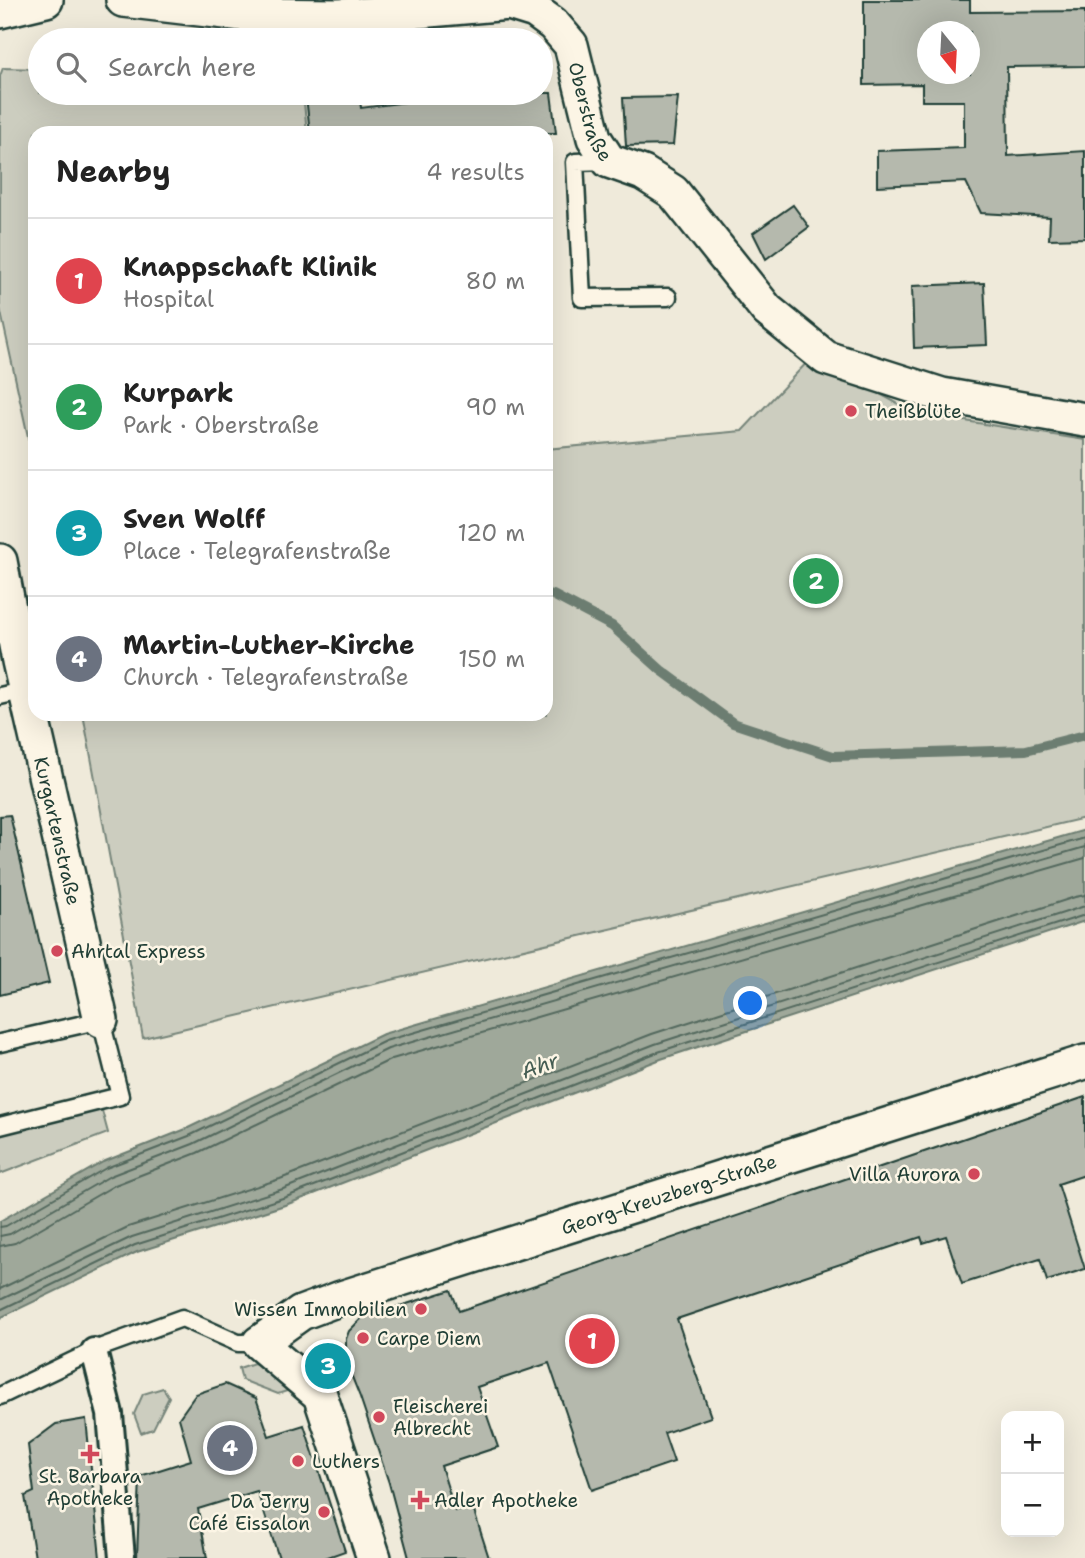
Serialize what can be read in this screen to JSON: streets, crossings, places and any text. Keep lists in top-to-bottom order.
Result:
{
  "streets": {
    "street": ["Oberstraße", "Kurgartenstraße", "Georg-Kreuzberg-Straße"]
  },
  "water": ["Ahr"],
  "places": {
    "other": [
      "Theißblüte",
      "Ahrtal Express",
      "Villa Aurora",
      "Wissen Immobilien",
      "Carpe Diem",
      "Fleischerei Albrecht",
      "Luthers",
      "Da Jerry Café Eissalon"
    ],
    "health": ["St. Barbara Apotheke", "Adler Apotheke"]
  },
  "north": "bottom",
  "page": {
    "search": "Search here",
    "heading": ["Nearby", "4 results"],
    "list": [
      {
        "mark": "1",
        "name": "Knappschaft Klinik",
        "note": "Hospital",
        "value": "80 m"
      },
      {
        "mark": "2",
        "name": "Kurpark",
        "note": "Park · Oberstraße",
        "value": "90 m"
      },
      {
        "mark": "3",
        "name": "Sven Wolff",
        "note": "Place · Telegrafenstraße",
        "value": "120 m"
      },
      {
        "mark": "4",
        "name": "Martin-Luther-Kirche",
        "note": "Church · Telegrafenstraße",
        "value": "150 m"
      }
    ],
    "pins": [
      "2",
      "1",
      "3",
      "4"
    ],
    "map_buttons": ["+", "−"]
  }
}
